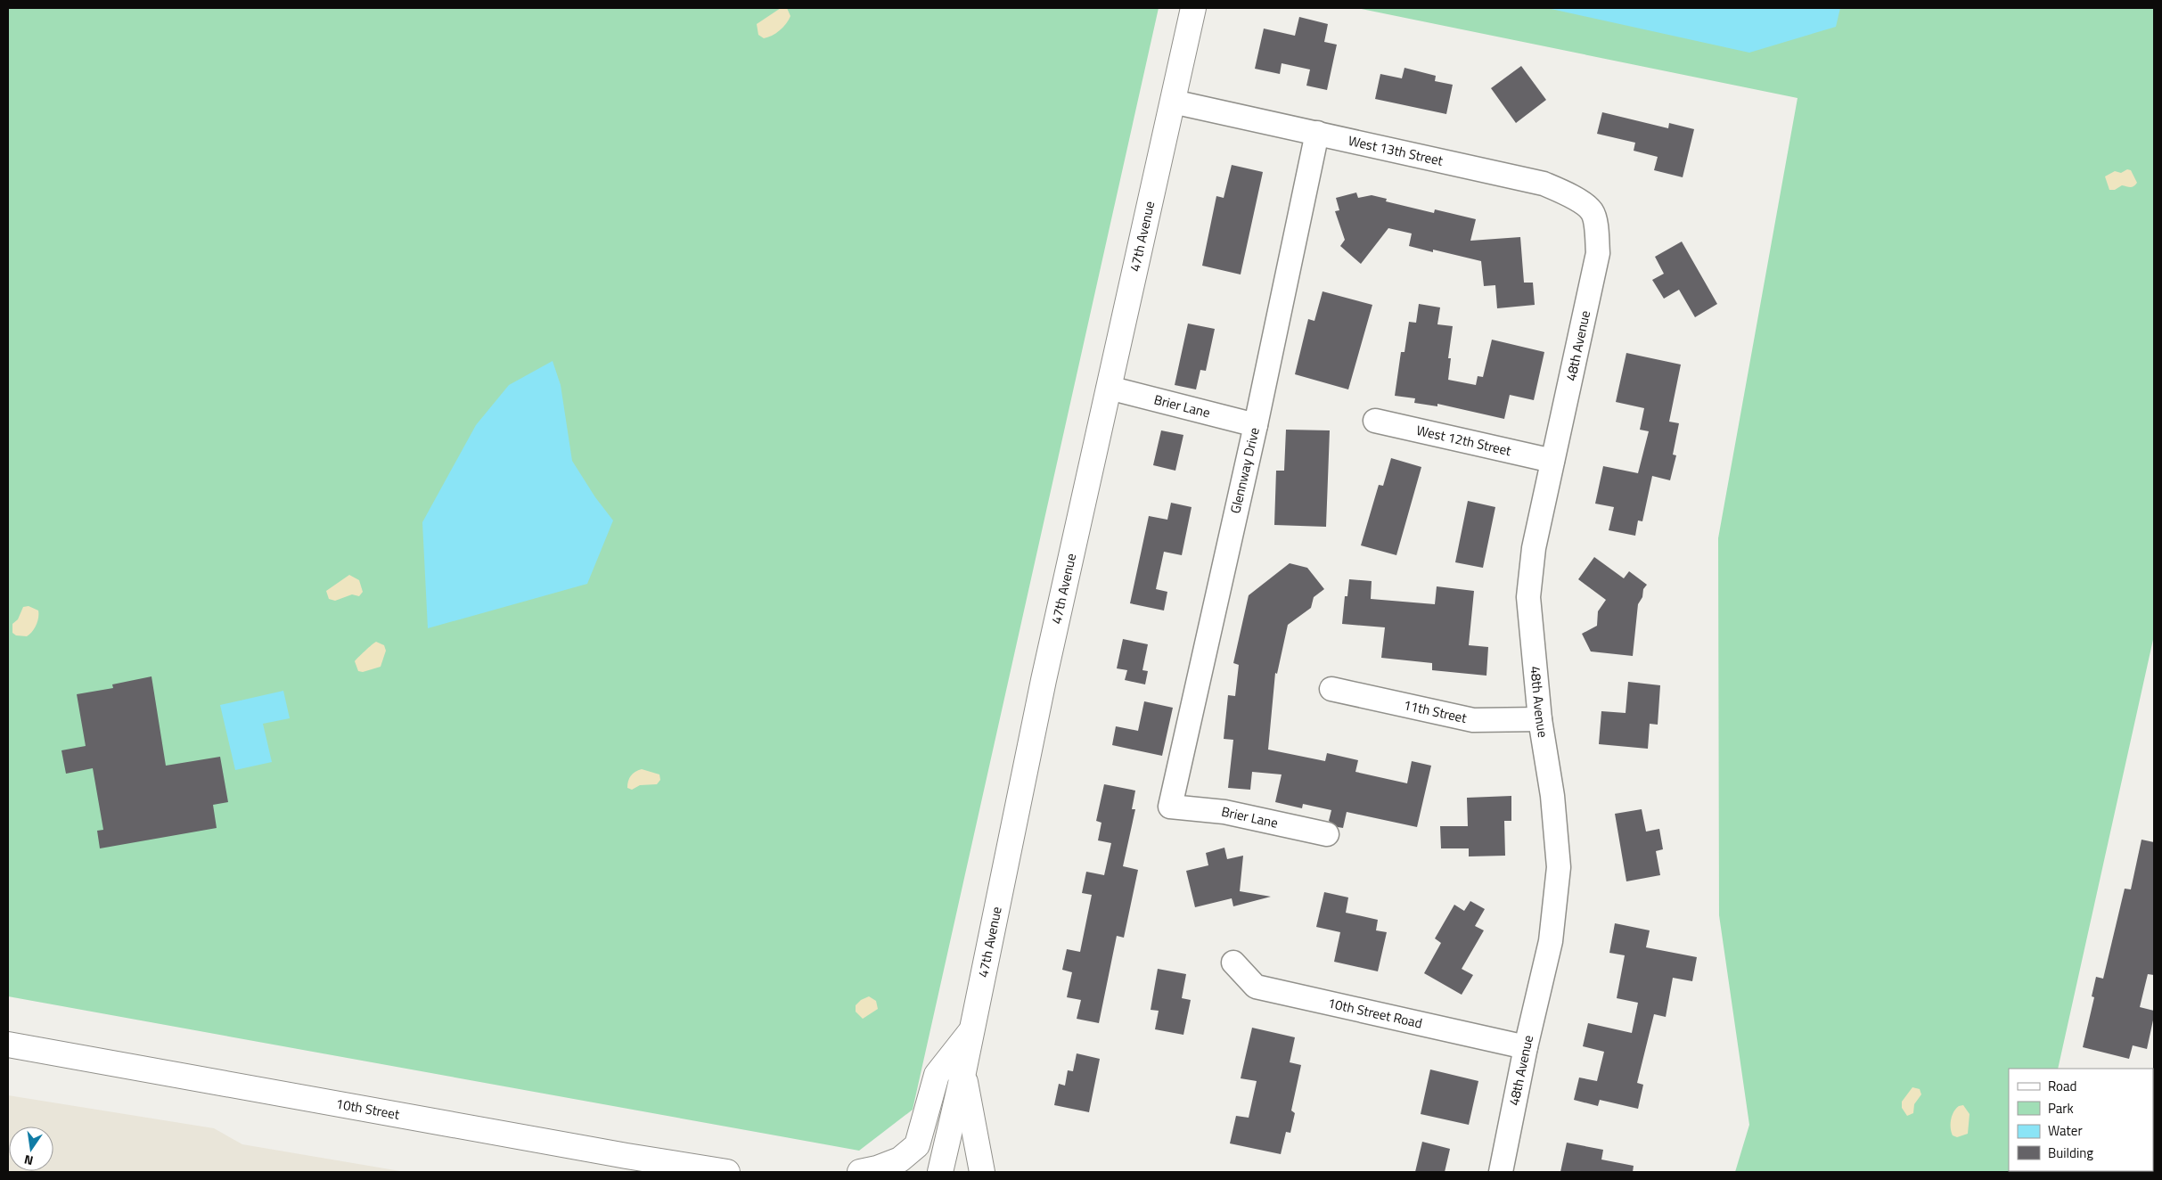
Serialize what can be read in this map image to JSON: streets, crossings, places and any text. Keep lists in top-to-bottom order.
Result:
{
  "streets": {
    "main road": ["47th Avenue", "10th Street"],
    "street": [
      "West 13th Street",
      "48th Avenue",
      "Brier Lane",
      "West 12th Street",
      "Glennway Drive",
      "11th Street",
      "10th Street Road"
    ]
  },
  "crossings": [
    ["West 13th Street", "47th Avenue"],
    ["West 13th Street", "48th Avenue"],
    ["West 13th Street", "Glennway Drive"],
    ["47th Avenue", "Brier Lane"],
    ["48th Avenue", "West 12th Street"],
    ["48th Avenue", "11th Street"],
    ["48th Avenue", "10th Street Road"],
    ["Brier Lane", "Glennway Drive"]
  ],
  "legend": [
    "Road",
    "Park",
    "Water",
    "Building"
  ],
  "north": "bottom"
}
